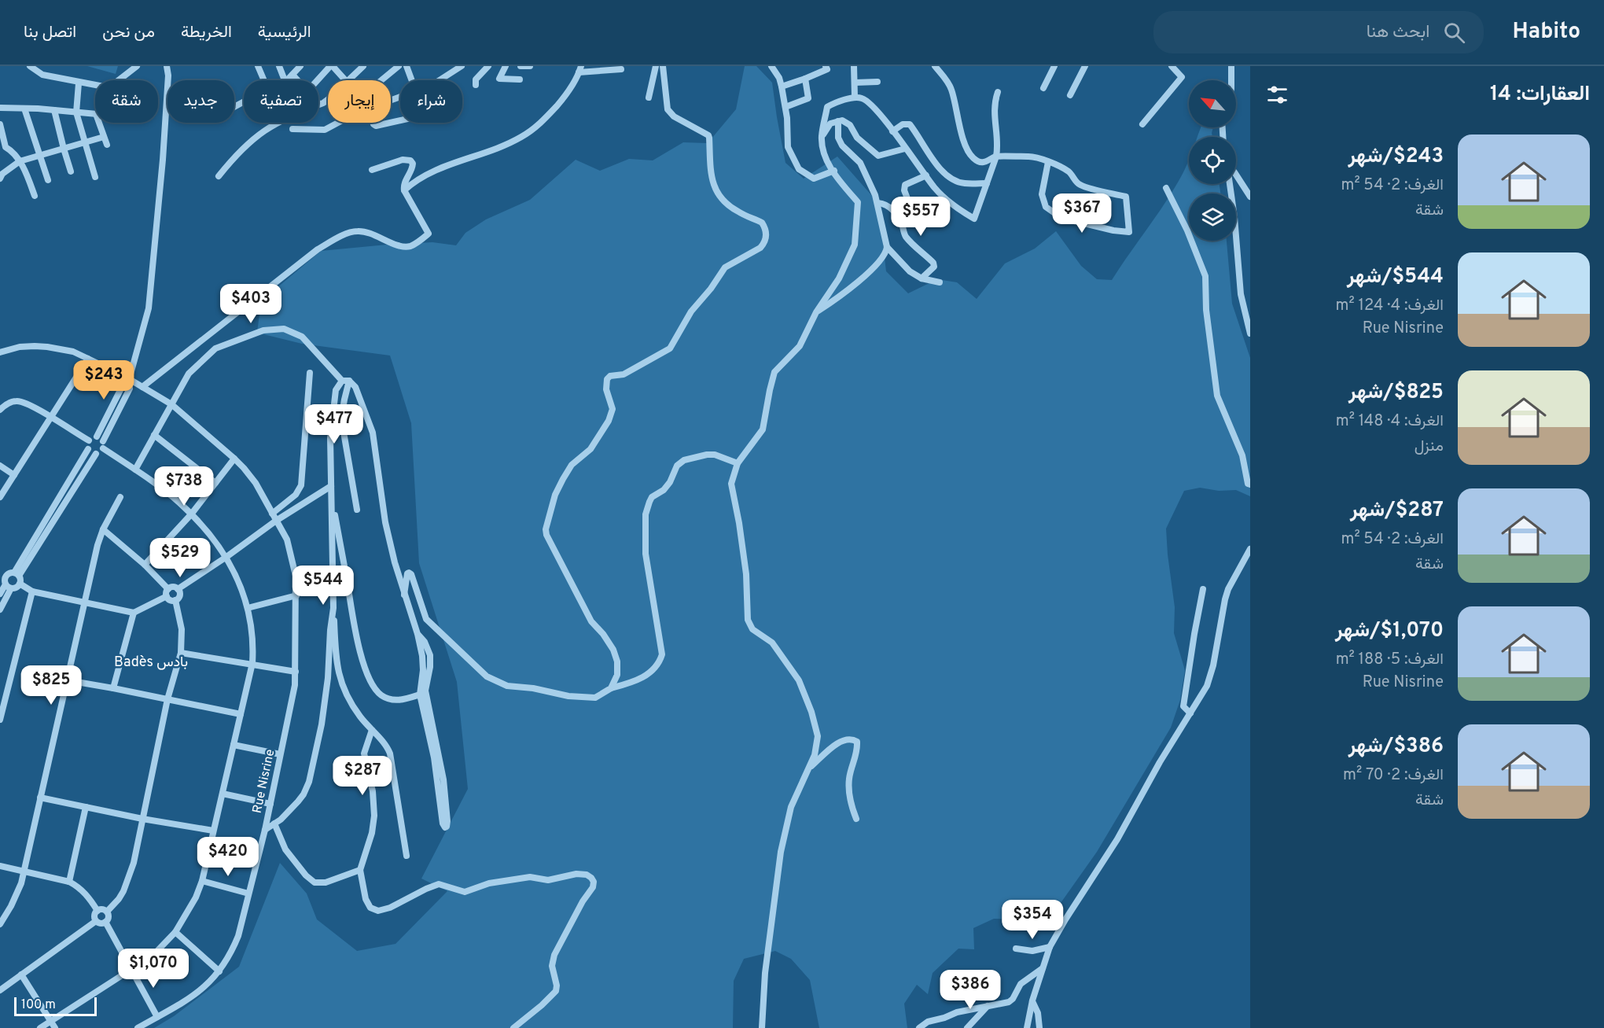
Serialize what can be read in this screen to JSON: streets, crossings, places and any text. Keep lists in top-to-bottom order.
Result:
{
  "streets": {
    "street": ["Rue Nisrine"]
  },
  "districts": ["Badès بادس"],
  "scale_bar": "100 m",
  "north": "top left",
  "page": {
    "header": "Habito",
    "search": "ابحث هنا",
    "nav": [
      "الرئيسية",
      "الخريطة",
      "من نحن",
      "اتصل بنا"
    ],
    "heading": "العقارات: 14",
    "chip": [
      "شراء",
      "إيجار",
      "تصفية",
      "جديد",
      "شقة"
    ],
    "list": [
      {
        "name": "$243/شهر",
        "note": "الغرف: 2 · 54 m² · شقة"
      },
      {
        "name": "$544/شهر",
        "note": "الغرف: 4 · 124 m² · Rue Nisrine"
      },
      {
        "name": "$825/شهر",
        "note": "الغرف: 4 · 148 m² · منزل"
      },
      {
        "name": "$287/شهر",
        "note": "الغرف: 2 · 54 m² · شقة"
      },
      {
        "name": "$1,070/شهر",
        "note": "الغرف: 5 · 188 m² · Rue Nisrine"
      },
      {
        "name": "$386/شهر",
        "note": "الغرف: 2 · 70 m² · شقة"
      }
    ],
    "price": [
      "$367",
      "$557",
      "$403",
      "$243",
      "$477",
      "$738",
      "$529",
      "$544",
      "$825",
      "$287",
      "$420",
      "$354",
      "$1,070",
      "$386"
    ],
    "scale": "100 m"
  }
}
